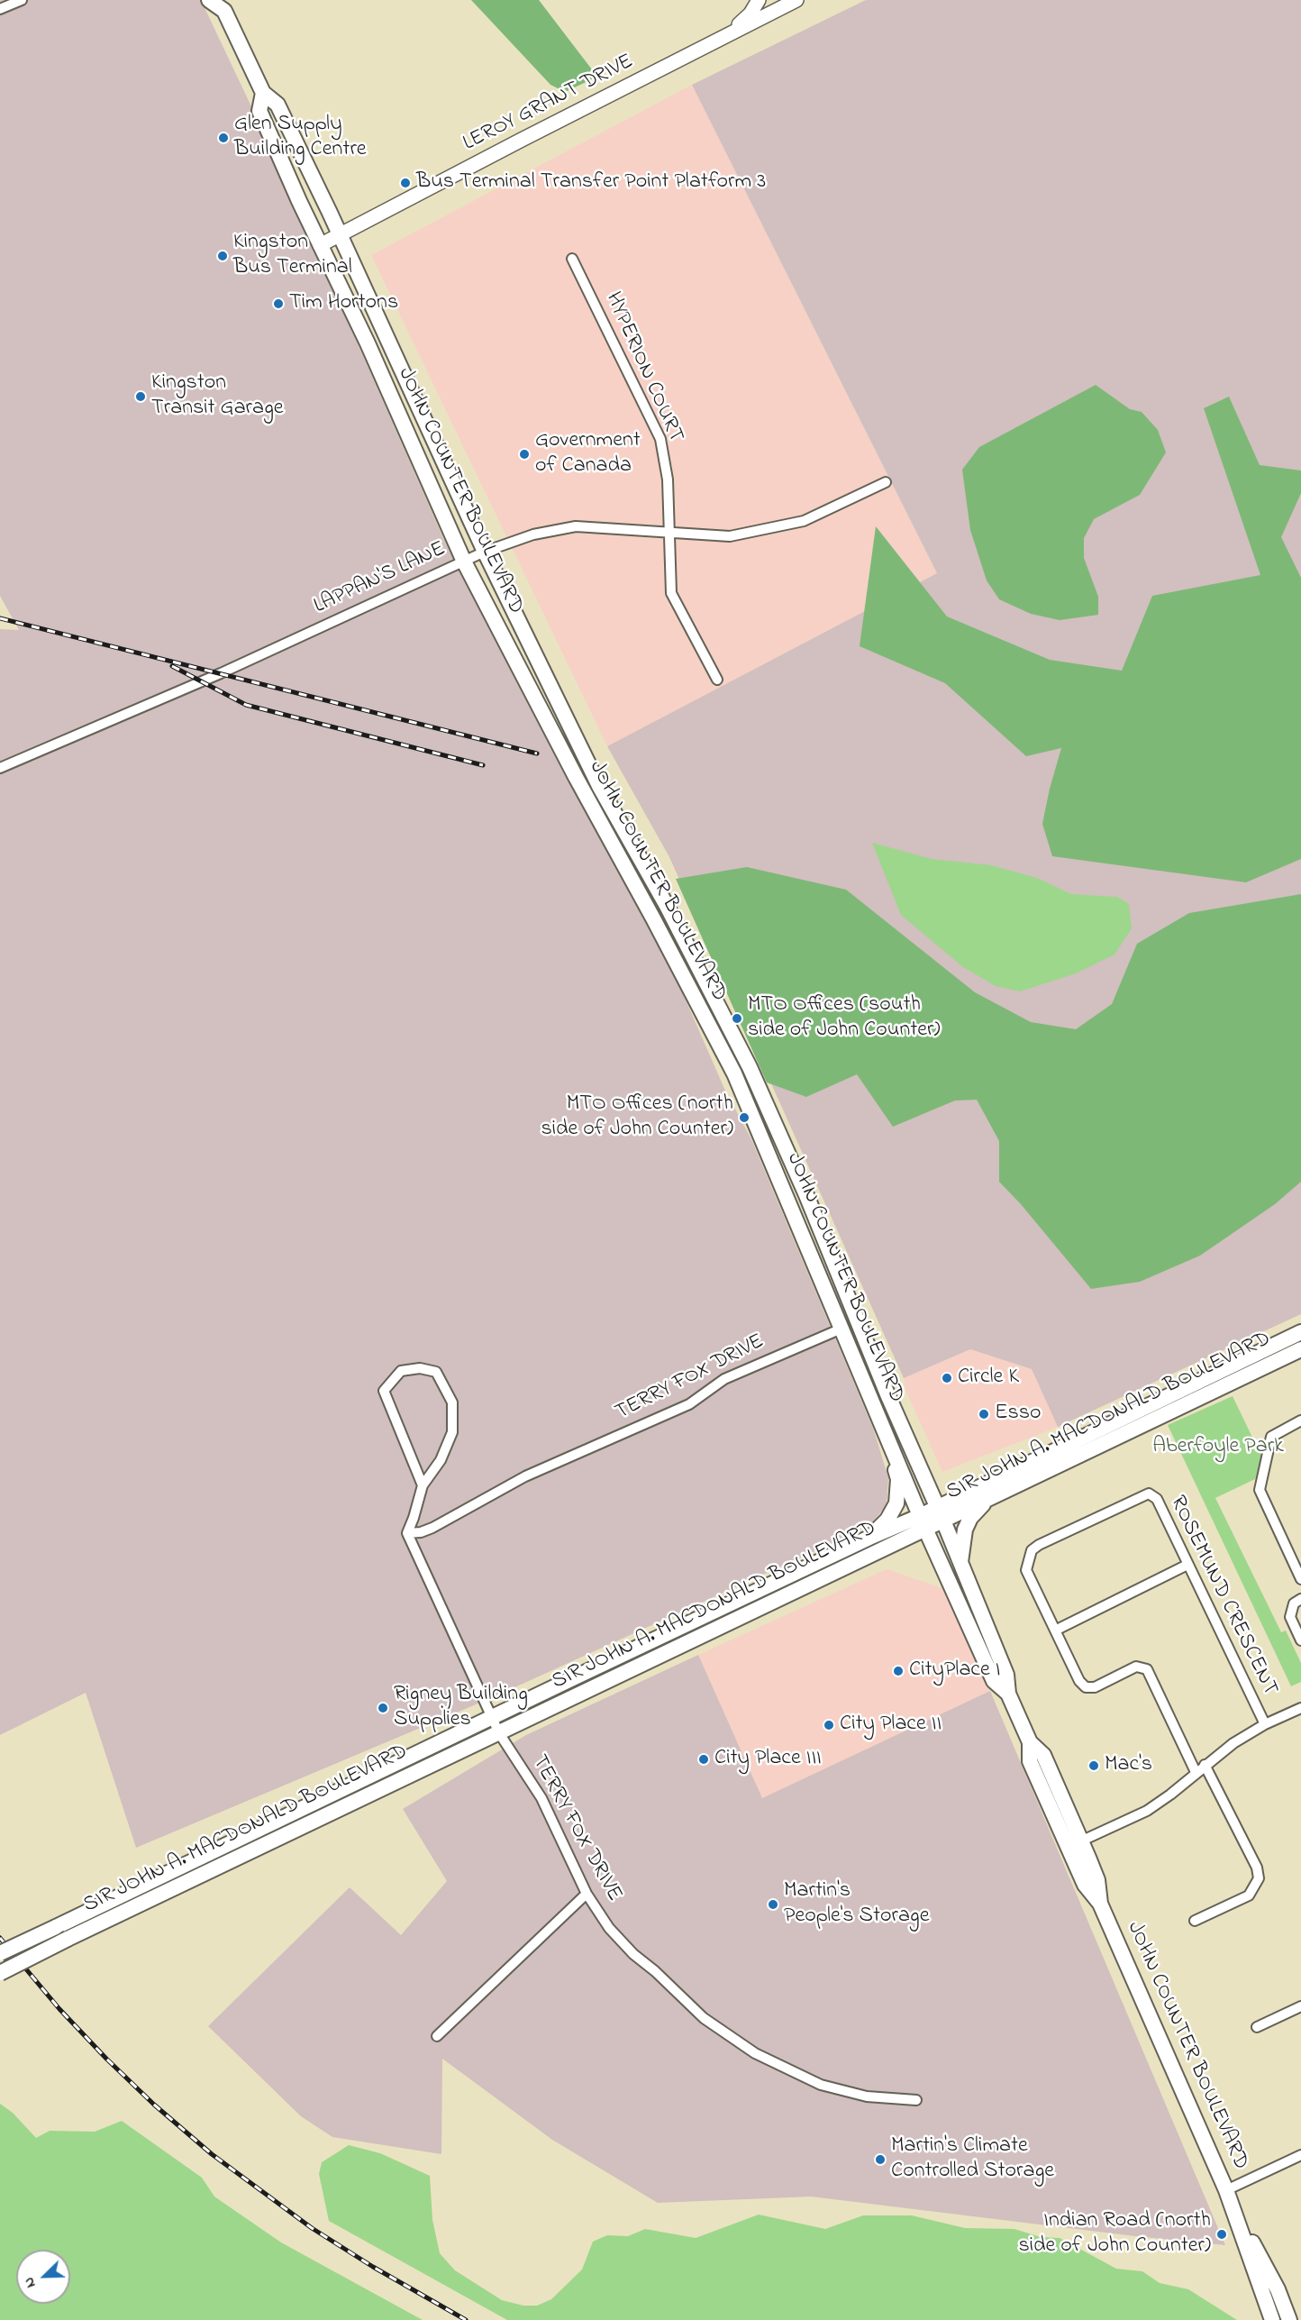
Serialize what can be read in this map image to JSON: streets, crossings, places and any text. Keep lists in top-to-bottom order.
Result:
{
  "streets": {
    "main road": ["JOHN COUNTER BOULEVARD", "SIR JOHN A. MACDONALD BOULEVARD"],
    "street": [
      "LEROY GRANT DRIVE",
      "HYPERION COURT",
      "LAPPAN'S LANE",
      "TERRY FOX DRIVE",
      "ROSEMUND CRESCENT"
    ]
  },
  "crossings": [
    ["LEROY GRANT DRIVE", "JOHN COUNTER BOULEVARD"],
    ["HYPERION COURT", "LAPPAN'S LANE"],
    ["JOHN COUNTER BOULEVARD", "LAPPAN'S LANE"],
    ["JOHN COUNTER BOULEVARD", "TERRY FOX DRIVE"],
    ["JOHN COUNTER BOULEVARD", "SIR JOHN A. MACDONALD BOULEVARD"],
    ["TERRY FOX DRIVE", "SIR JOHN A. MACDONALD BOULEVARD"]
  ],
  "parks": ["Aberfoyle Park"],
  "places": [
    "Glen Supply Building Centre",
    "Bus Terminal Transfer Point Platform 3",
    "Kingston Bus Terminal",
    "Tim Hortons",
    "Kingston Transit Garage",
    "Government of Canada",
    "MTO Offices (south side of John Counter)",
    "MTO Offices (north side of John Counter)",
    "Circle K",
    "Esso",
    "CityPlace I",
    "Rigney Building Supplies",
    "City Place II",
    "City Place III",
    "Mac's",
    "Martin's People's Storage",
    "Martin's Climate Controlled Storage",
    "Indian Road (north side of John Counter)"
  ],
  "north": "bottom left"
}
